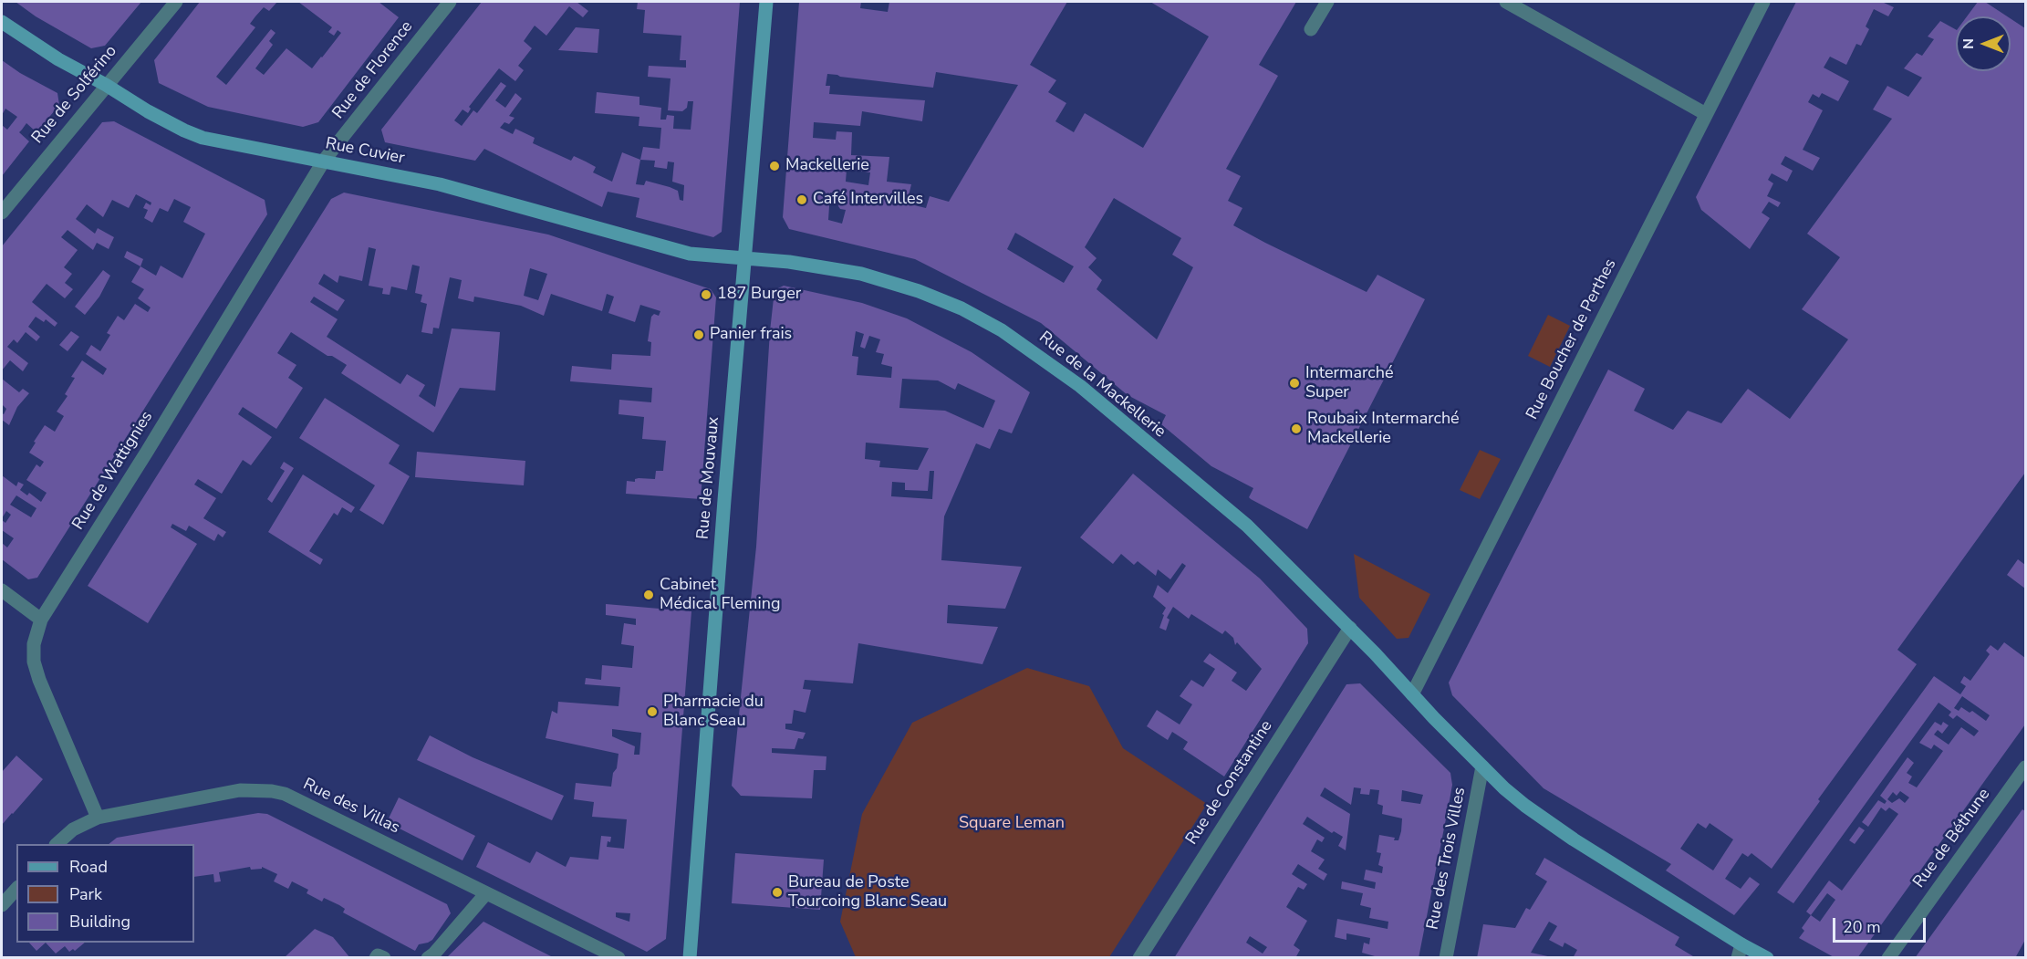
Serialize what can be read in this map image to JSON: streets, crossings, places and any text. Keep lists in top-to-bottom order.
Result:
{
  "streets": {
    "street": [
      "Rue de Florence",
      "Rue de Solférino",
      "Rue Cuvier",
      "Rue Boucher de Perthes",
      "Rue de la Mackellerie",
      "Rue de Wattignies",
      "Rue de Mouvaux",
      "Rue de Constantine",
      "Rue des Villas",
      "Rue de Béthune",
      "Rue des Trois Villes"
    ]
  },
  "crossings": [
    ["Rue de Florence", "Rue Cuvier"],
    ["Rue de Florence", "Rue de Wattignies"],
    ["Rue de Solférino", "Rue Cuvier"],
    ["Rue Cuvier", "Rue de la Mackellerie"],
    ["Rue Cuvier", "Rue de Wattignies"],
    ["Rue Cuvier", "Rue de Mouvaux"],
    ["Rue Boucher de Perthes", "Rue de la Mackellerie"],
    ["Rue de la Mackellerie", "Rue de Mouvaux"],
    ["Rue de la Mackellerie", "Rue de Constantine"],
    ["Rue de la Mackellerie", "Rue des Trois Villes"],
    ["Rue de Wattignies", "Rue des Villas"]
  ],
  "parks": ["Square Leman"],
  "places": [
    "Mackellerie",
    "Café Intervilles",
    "187 Burger",
    "Panier frais",
    "Intermarché Super",
    "Roubaix Intermarché Mackellerie",
    "Cabinet Médical Fleming",
    "Pharmacie du Blanc Seau",
    "Bureau de Poste Tourcoing Blanc Seau"
  ],
  "legend": ["Road", "Park", "Building"],
  "scale_bar": "20 m",
  "north": "left"
}
